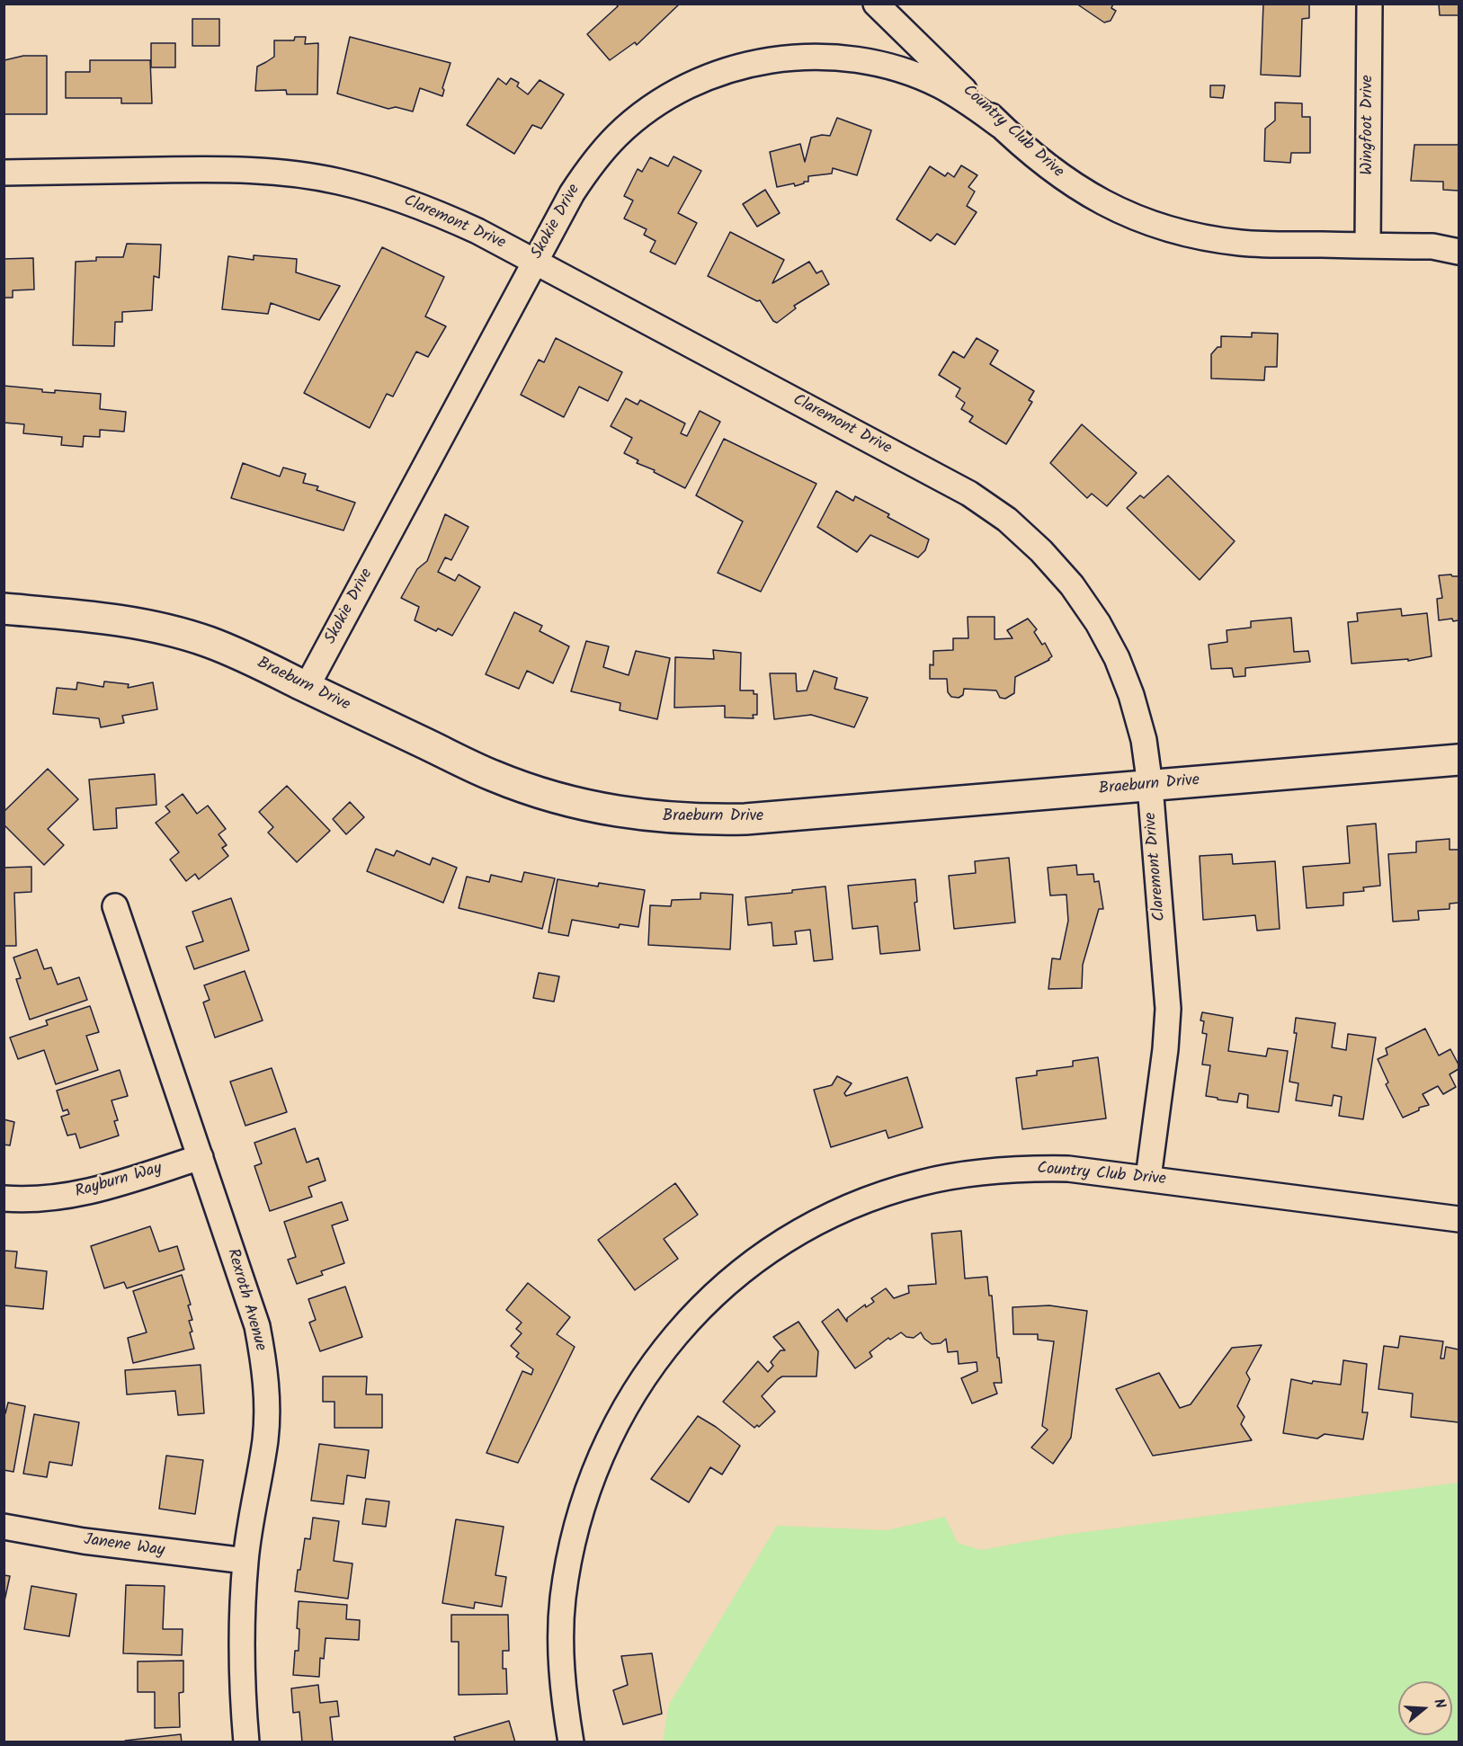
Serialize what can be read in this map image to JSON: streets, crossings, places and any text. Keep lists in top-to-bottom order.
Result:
{
  "streets": {
    "street": [
      "Wingfoot Drive",
      "Country Club Drive",
      "Skokie Drive",
      "Claremont Drive",
      "Braeburn Drive",
      "Rayburn Way",
      "Rexroth Avenue",
      "Janene Way"
    ]
  },
  "crossings": [
    ["Wingfoot Drive", "Country Club Drive"],
    ["Country Club Drive", "Skokie Drive"],
    ["Country Club Drive", "Claremont Drive"],
    ["Skokie Drive", "Claremont Drive"],
    ["Skokie Drive", "Braeburn Drive"],
    ["Claremont Drive", "Braeburn Drive"],
    ["Rayburn Way", "Rexroth Avenue"],
    ["Rexroth Avenue", "Janene Way"]
  ],
  "north": "right"
}
